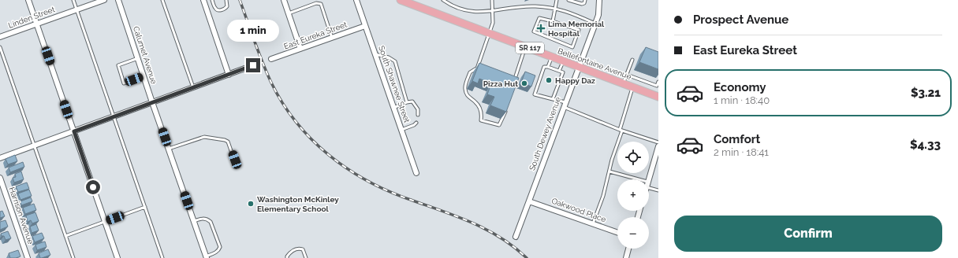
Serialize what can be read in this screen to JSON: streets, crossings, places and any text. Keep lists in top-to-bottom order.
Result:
{
  "streets": {
    "main road": ["SR 117", "Bellefontaine Avenue"],
    "street": [
      "Linden Street",
      "East Eureka Street",
      "Calumet Avenue",
      "South Shawnee Street",
      "South Dewey Avenue",
      "Oakwood Place",
      "Harrison Avenue"
    ]
  },
  "crossings": [
    ["East Eureka Street", "South Shawnee Street"],
    ["Bellefontaine Avenue", "South Dewey Avenue"],
    ["South Dewey Avenue", "Oakwood Place"]
  ],
  "places": {
    "health": ["Lima Memorial Hospital"],
    "other": ["Happy Daz", "Pizza Hut", "Washington McKinley Elementary School"]
  },
  "page": {
    "banner": ["Prospect Avenue", "East Eureka Street"],
    "bubble": "1 min",
    "list": [
      {
        "name": "Economy",
        "note": "1 min · 18:40",
        "value": "$3.21"
      },
      {
        "name": "Comfort",
        "note": "2 min · 18:41",
        "value": "$4.33"
      }
    ],
    "map_buttons": ["+", "−"],
    "buttons": "Confirm"
  }
}
